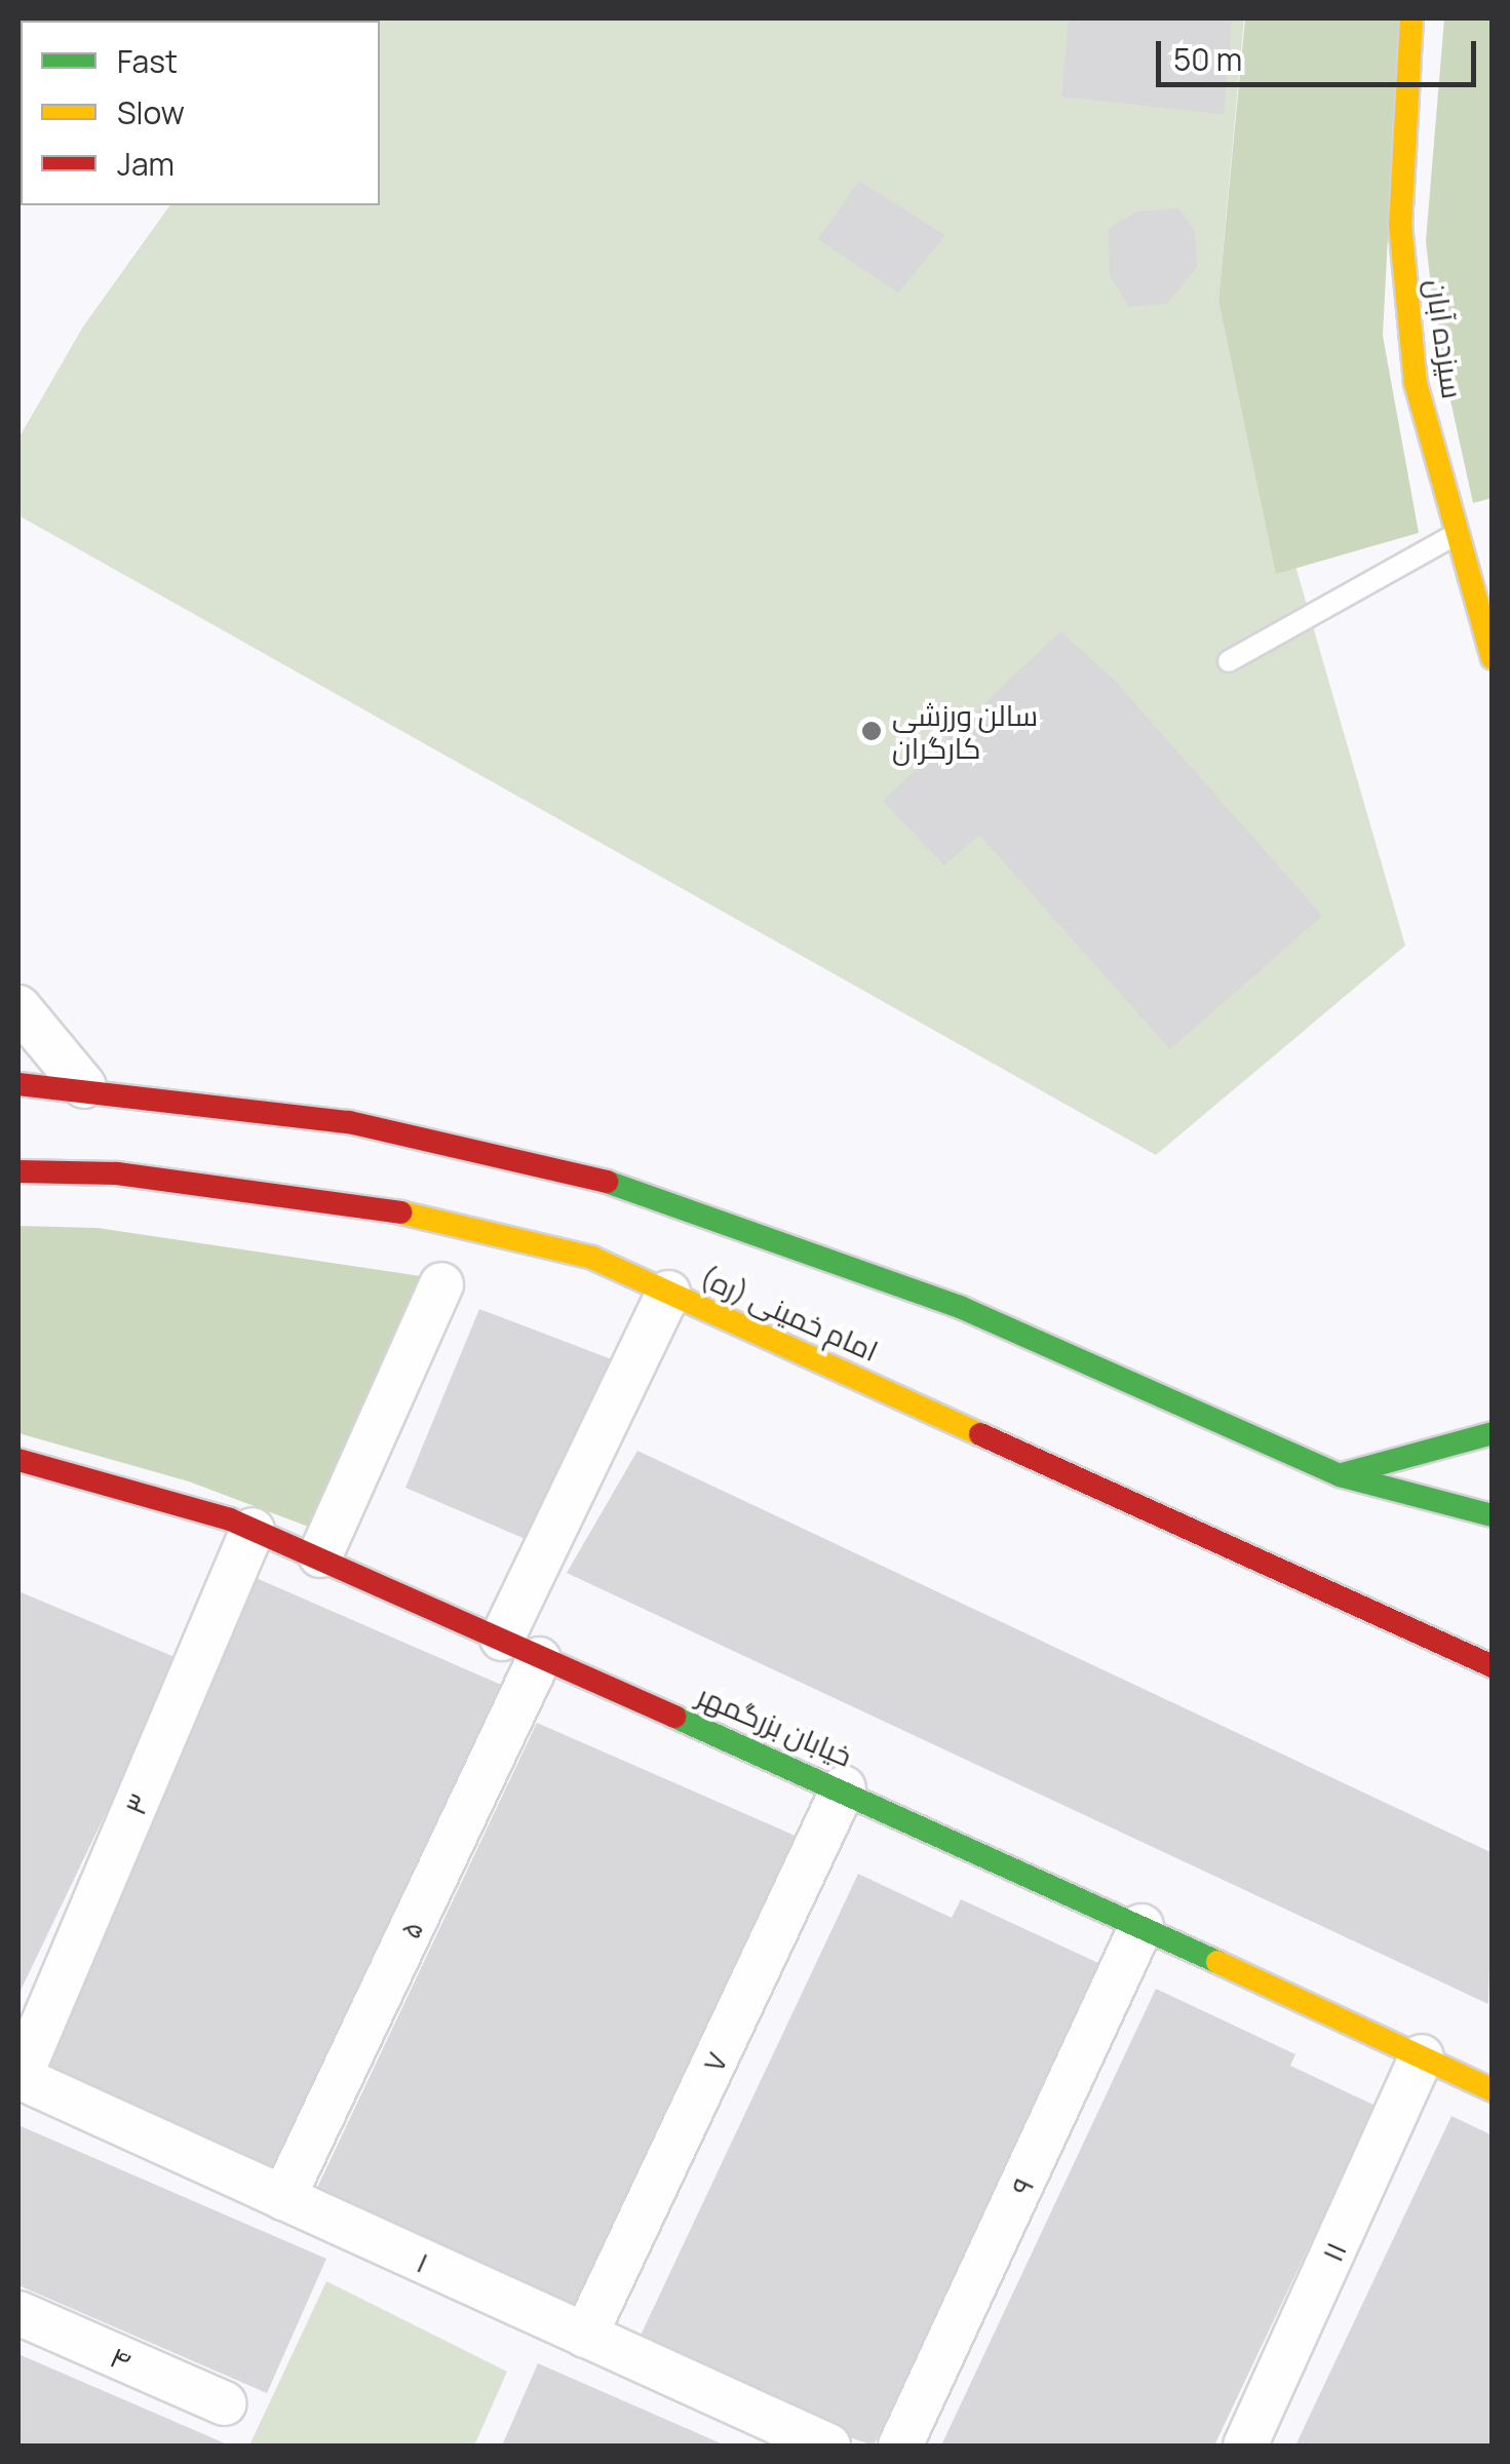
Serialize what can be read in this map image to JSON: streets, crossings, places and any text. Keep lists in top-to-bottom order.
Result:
{
  "streets": {
    "main road": ["سیزده آبان", "امام خمینی (ره)", "خیابان بزرگمهر"],
    "street": [
      "۳",
      "۵",
      "۷",
      "۹",
      "۱۱",
      "۱",
      "۴"
    ]
  },
  "crossings": [
    ["امام خمینی (ره)", "۵"],
    ["خیابان بزرگمهر", "۳"],
    ["خیابان بزرگمهر", "۵"],
    ["خیابان بزرگمهر", "۷"],
    ["خیابان بزرگمهر", "۹"],
    ["خیابان بزرگمهر", "۱۱"],
    ["۳", "۱"],
    ["۵", "۱"],
    ["۷", "۱"]
  ],
  "places": ["سالن ورزشی کارگران"],
  "legend": ["Fast", "Slow", "Jam"],
  "scale_bar": "50 m"
}
